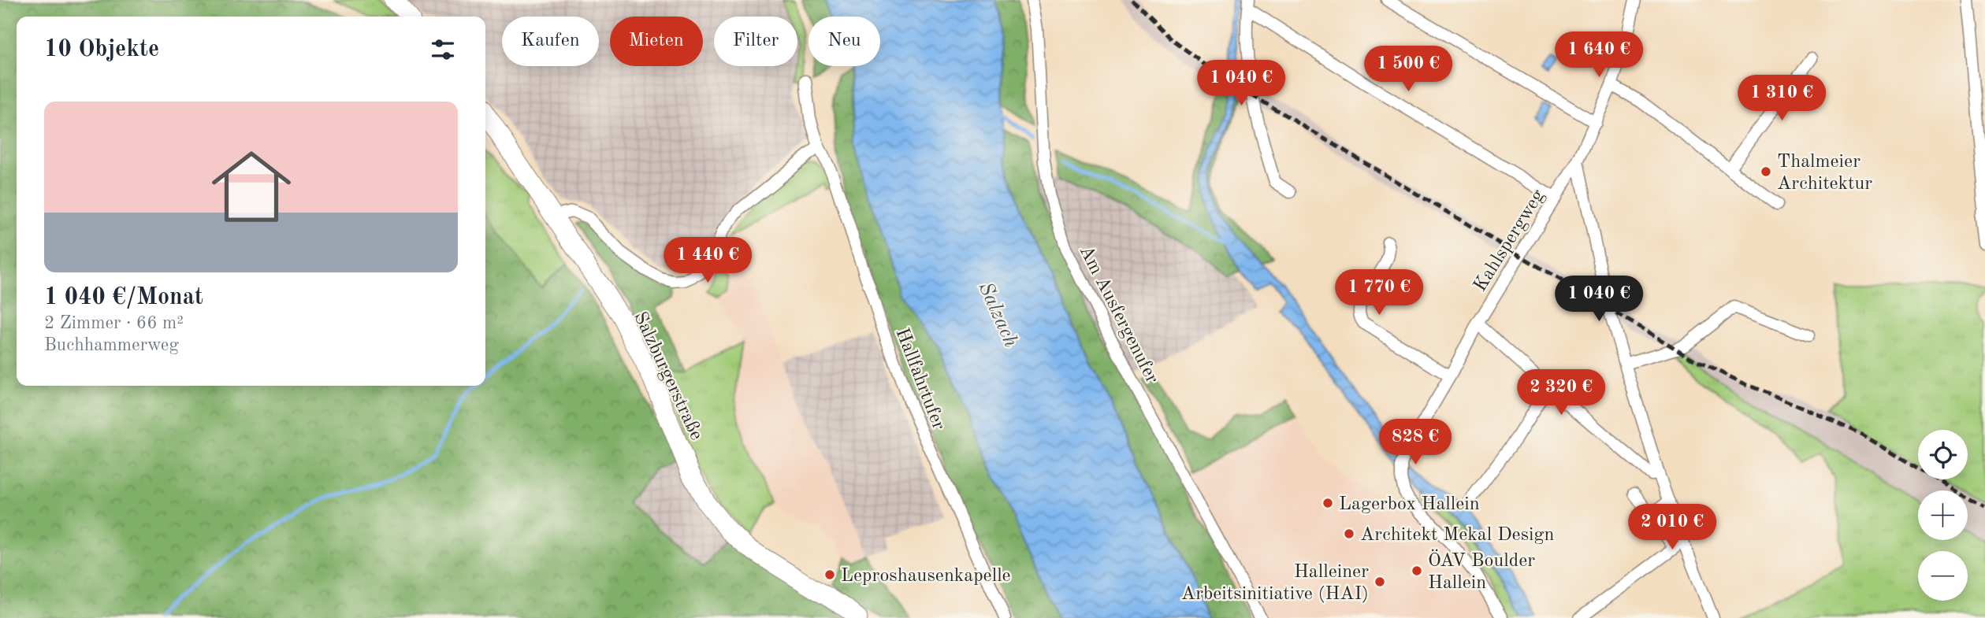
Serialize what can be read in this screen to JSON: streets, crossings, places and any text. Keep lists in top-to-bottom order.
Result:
{
  "streets": {
    "main road": ["Salzburgerstraße"],
    "street": ["Kahlspergweg", "Am Ausfergenufer", "Hallfahrtufer"]
  },
  "water": ["Salzach"],
  "places": [
    "Thalmeier Architektur",
    "Lagerbox Hallein",
    "Architekt Mekal Design",
    "ÖAV Boulder Hallein",
    "Leproshausenkapelle",
    "Halleiner Arbeitsinitiative (HAI)"
  ],
  "page": {
    "chip": [
      "Kaufen",
      "Mieten",
      "Filter",
      "Neu"
    ],
    "heading": "10 Objekte",
    "price": [
      "1 640 €",
      "1 500 €",
      "1 040 €",
      "1 310 €",
      "1 440 €",
      "1 770 €",
      "1 040 €",
      "2 320 €",
      "828 €",
      "2 010 €"
    ],
    "list": [
      {
        "name": "1 040 €/Monat",
        "note": "2 Zimmer · 66 m² · Buchhammerweg"
      }
    ],
    "map_buttons": ["+", "−"]
  }
}
